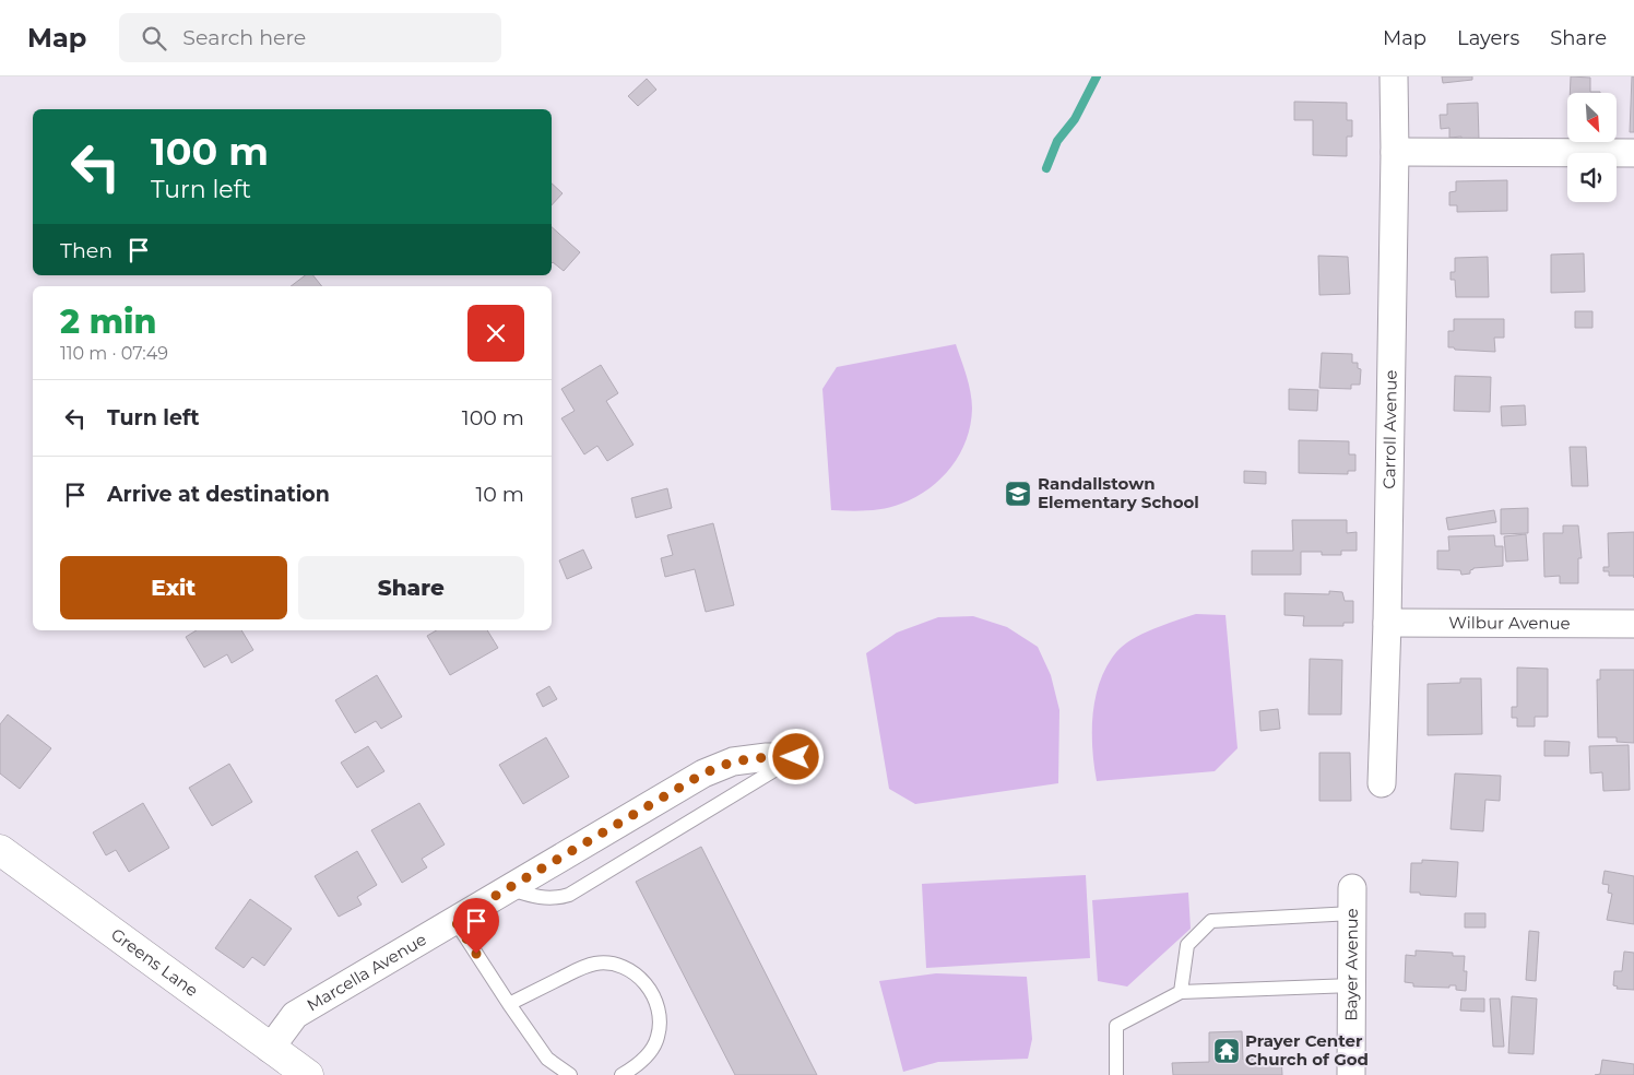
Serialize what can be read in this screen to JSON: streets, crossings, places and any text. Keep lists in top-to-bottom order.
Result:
{
  "streets": {
    "street": [
      "Carroll Avenue",
      "Wilbur Avenue",
      "Greens Lane",
      "Bayer Avenue",
      "Marcella Avenue"
    ]
  },
  "crossings": [
    ["Carroll Avenue", "Wilbur Avenue"],
    ["Greens Lane", "Marcella Avenue"]
  ],
  "places": {
    "school or university": ["Randallstown Elementary School"],
    "temple": ["Prayer Center Church of God"]
  },
  "north": "bottom right",
  "page": {
    "header": "Map",
    "search": "Search here",
    "nav": ["Map", "Layers", "Share"],
    "turn": ["100 m", "Turn left"],
    "then": "Then",
    "heading": ["2 min", "110 m · 07:49"],
    "list": [
      {
        "name": "Turn left",
        "value": "100 m"
      },
      {
        "name": "Arrive at destination",
        "value": "10 m"
      }
    ],
    "buttons": ["Exit", "Share"]
  }
}
